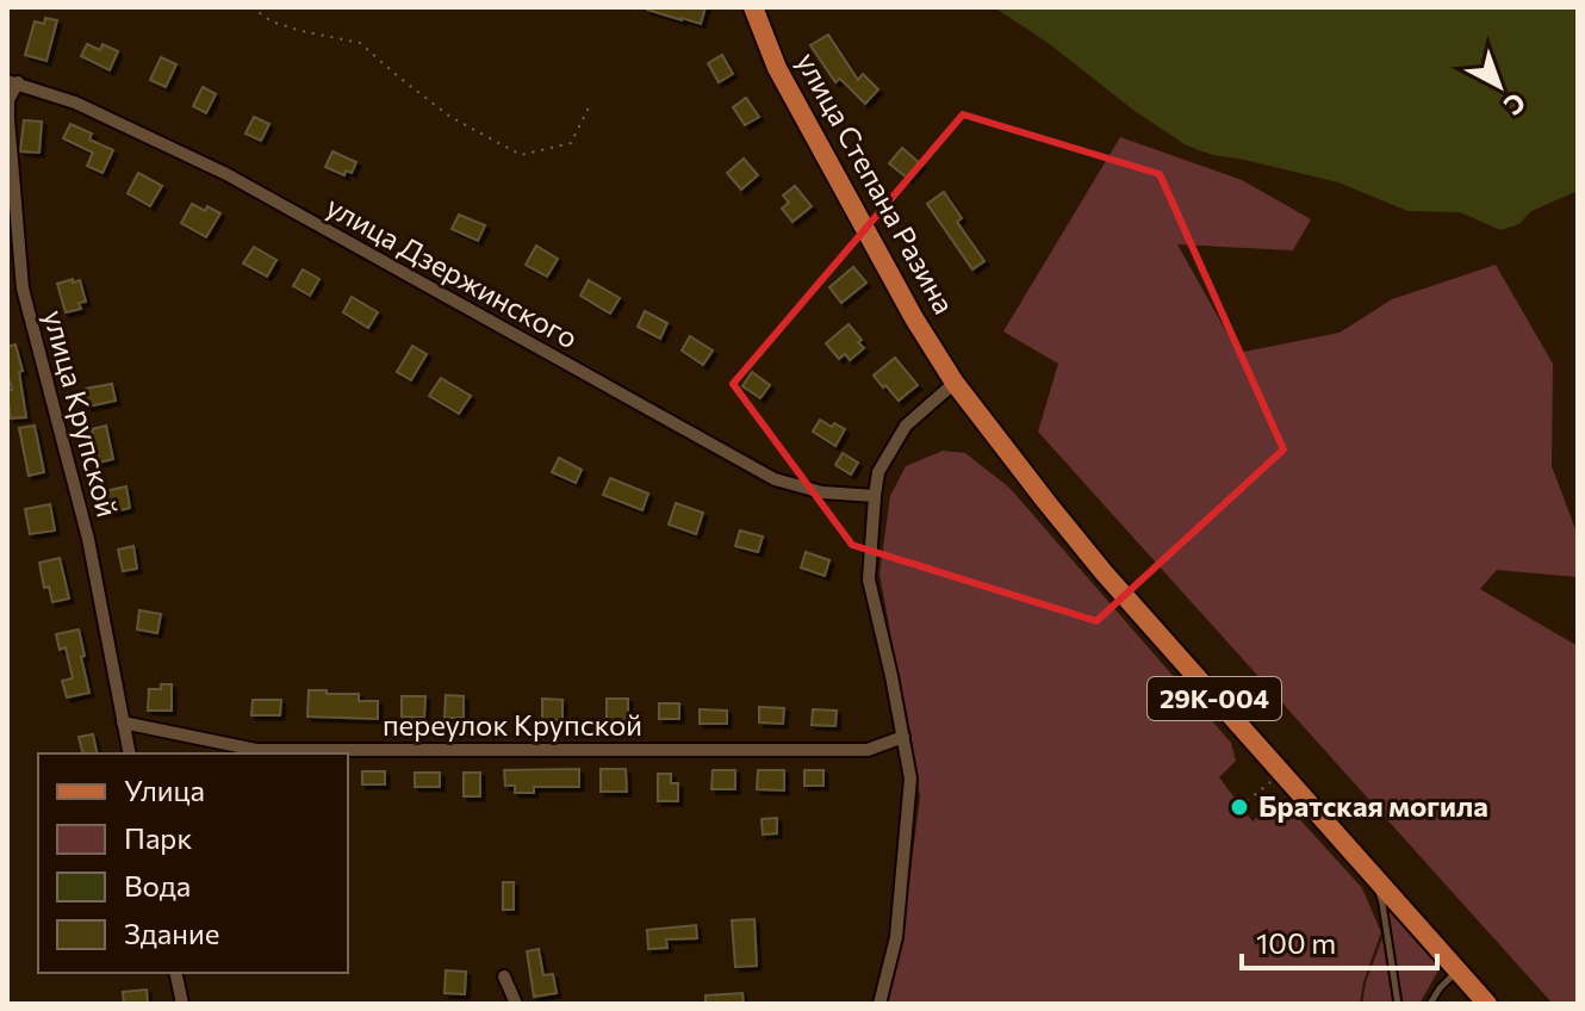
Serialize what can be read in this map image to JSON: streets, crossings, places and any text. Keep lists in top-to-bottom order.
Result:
{
  "streets": {
    "main road": ["улица Степана Разина", "29К-004"],
    "street": ["улица Дзержинского", "улица Крупской", "переулок Крупской"]
  },
  "crossings": [
    ["улица Степана Разина", "29К-004"],
    ["улица Дзержинского", "улица Крупской"],
    ["улица Крупской", "переулок Крупской"]
  ],
  "places": ["Братская могила"],
  "legend": [
    "Улица",
    "Парк",
    "Вода",
    "Здание"
  ],
  "scale_bar": "100 m",
  "north": "bottom right"
}
